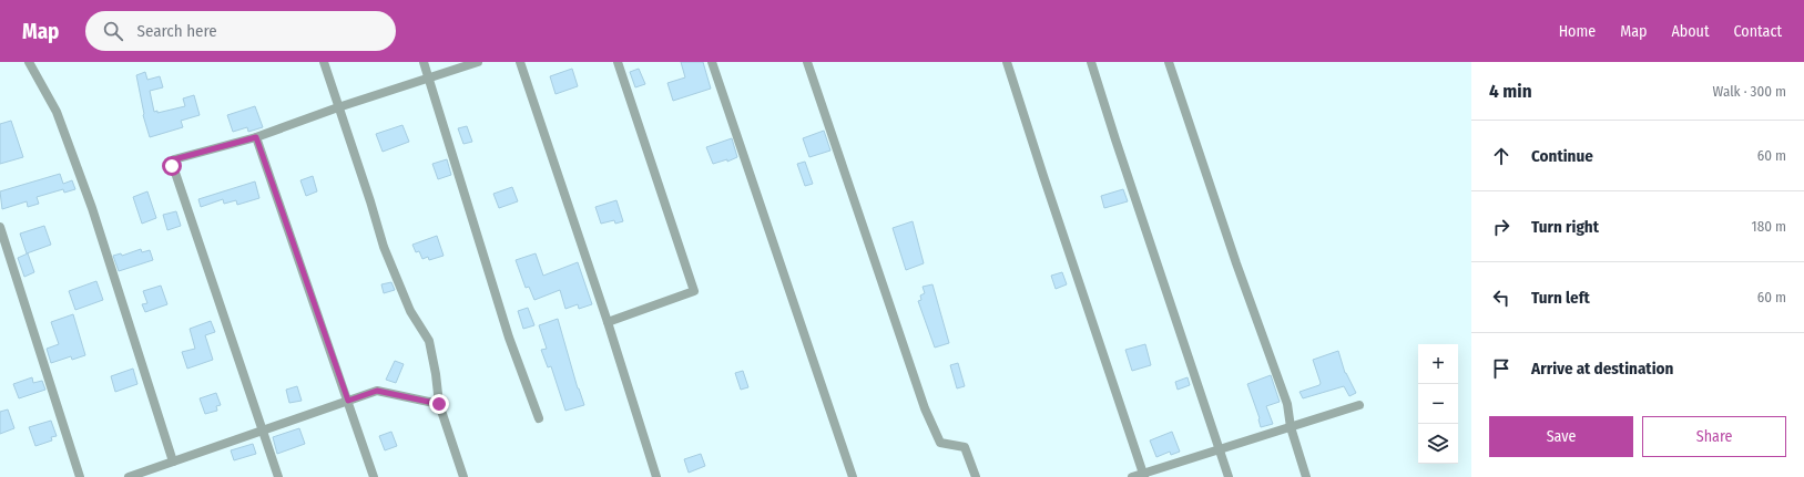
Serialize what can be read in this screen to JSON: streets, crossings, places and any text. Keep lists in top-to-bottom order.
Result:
{
  "page": {
    "header": "Map",
    "search": "Search here",
    "nav": [
      "Home",
      "Map",
      "About",
      "Contact"
    ],
    "heading": ["4 min", "Walk · 300 m"],
    "list": [
      ["Continue", "60 m"],
      ["Turn right", "180 m"],
      ["Turn left", "60 m"],
      "Arrive at destination"
    ],
    "map_buttons": ["+", "−"],
    "buttons": ["Save", "Share"]
  }
}
